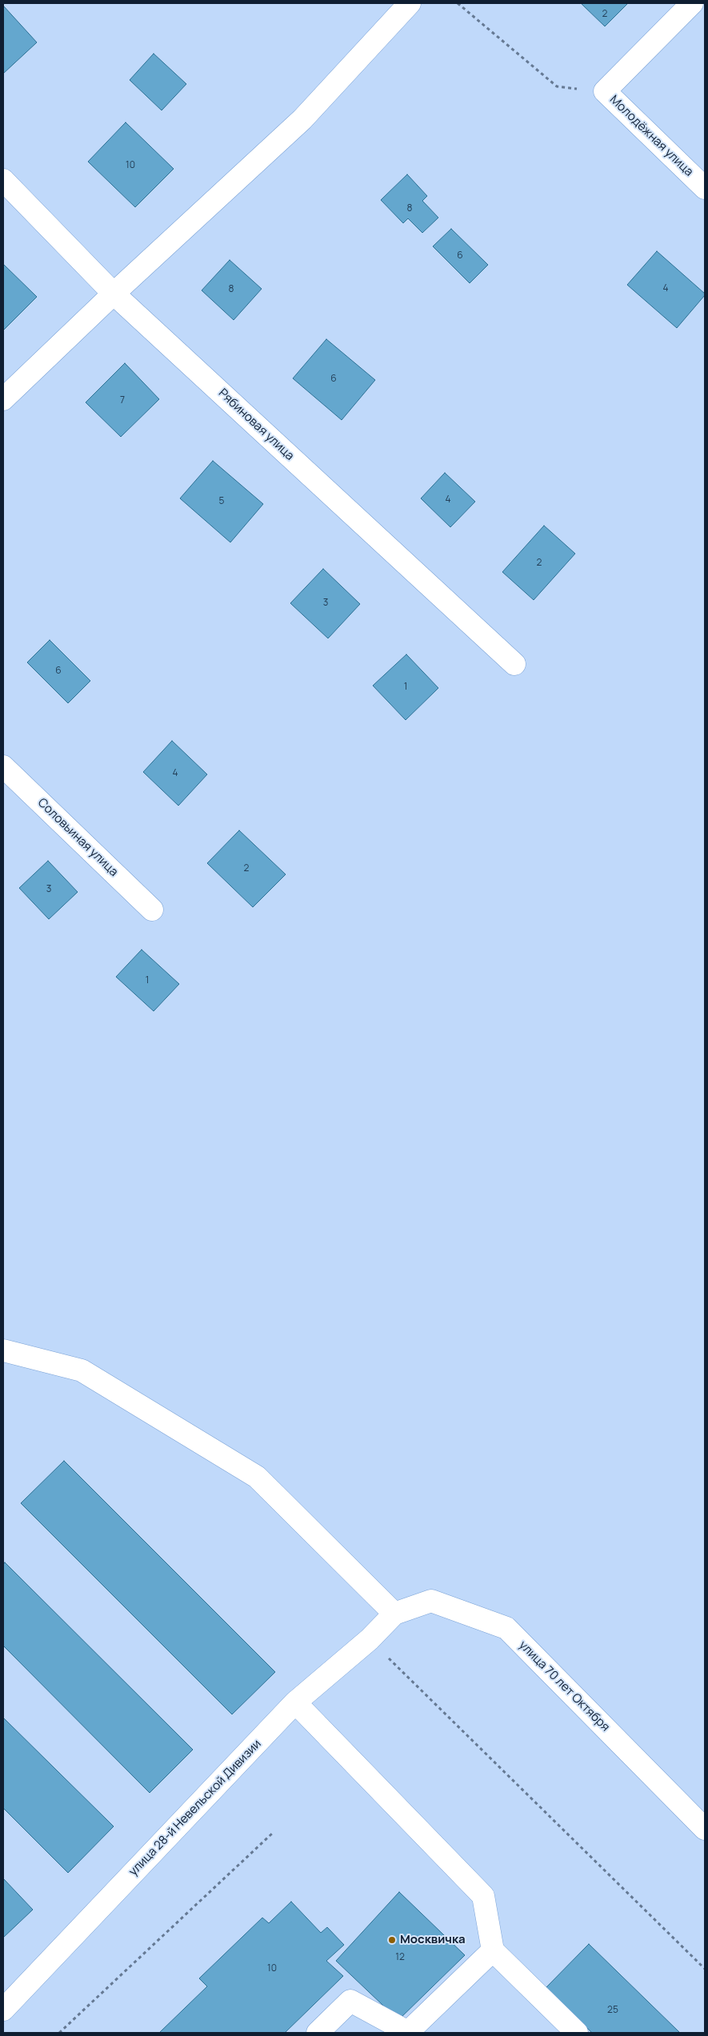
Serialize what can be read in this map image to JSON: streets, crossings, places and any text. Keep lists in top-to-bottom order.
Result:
{
  "streets": {
    "street": [
      "Молодёжная улица",
      "Рябиновая улица",
      "Соловьиная улица",
      "улица 70 лет Октября",
      "улица 28-й Невельской Дивизии"
    ]
  },
  "crossings": [
    ["улица 70 лет Октября", "улица 28-й Невельской Дивизии"]
  ],
  "places": ["Москвичка"],
  "house_numbers": [
    "2",
    "10",
    "8",
    "6",
    "4",
    "8",
    "6",
    "7",
    "4",
    "5",
    "2",
    "3",
    "6",
    "1",
    "4",
    "2",
    "3",
    "1",
    "12",
    "10",
    "25"
  ]
}
